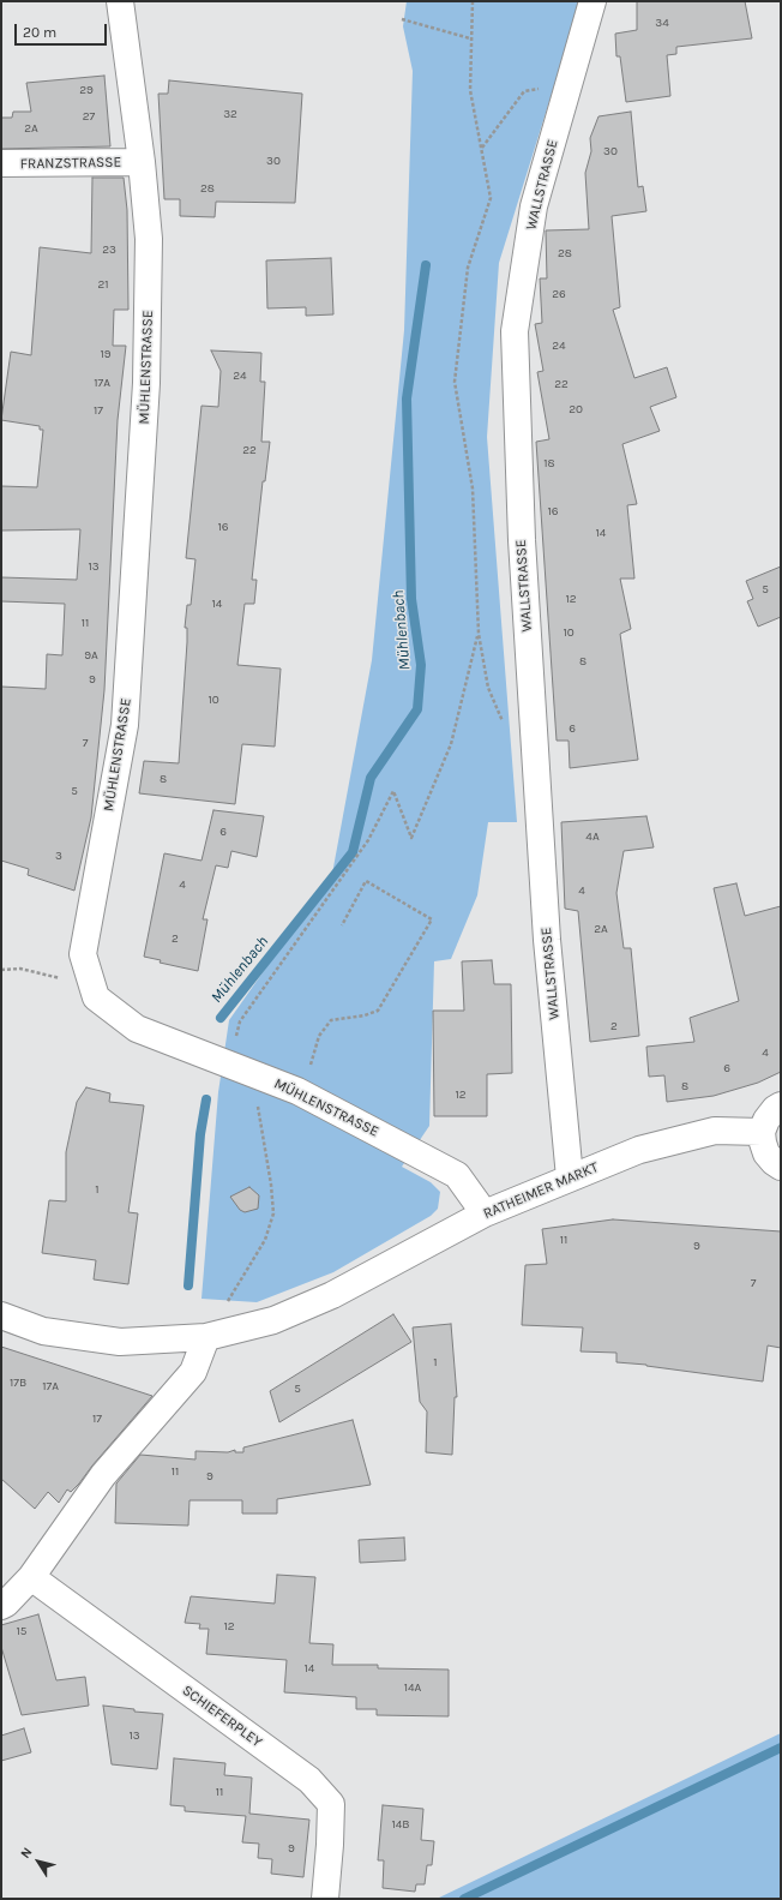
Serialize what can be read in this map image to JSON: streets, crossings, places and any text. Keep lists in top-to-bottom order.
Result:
{
  "streets": {
    "street": [
      "FRANZSTRASSE",
      "WALLSTRASSE",
      "MÜHLENSTRASSE",
      "RATHEIMER MARKT",
      "SCHIEFERPLEY"
    ]
  },
  "crossings": [
    ["FRANZSTRASSE", "MÜHLENSTRASSE"],
    ["WALLSTRASSE", "RATHEIMER MARKT"],
    ["MÜHLENSTRASSE", "RATHEIMER MARKT"]
  ],
  "water": ["Mühlenbach"],
  "house_numbers": [
    "34",
    "29",
    "32",
    "27",
    "2A",
    "30",
    "30",
    "28",
    "23",
    "28",
    "21",
    "26",
    "24",
    "19",
    "24",
    "17A",
    "22",
    "20",
    "17",
    "22",
    "18",
    "16",
    "16",
    "14",
    "13",
    "5",
    "12",
    "14",
    "11",
    "10",
    "9A",
    "8",
    "9",
    "10",
    "6",
    "7",
    "8",
    "5",
    "6",
    "4A",
    "3",
    "4",
    "4",
    "2A",
    "2",
    "2",
    "4",
    "6",
    "8",
    "12",
    "1",
    "11",
    "9",
    "7",
    "1",
    "17B",
    "17A",
    "5",
    "17",
    "11",
    "9",
    "12",
    "15",
    "14",
    "14A",
    "13",
    "11",
    "14B",
    "9"
  ],
  "scale_bar": "20 m",
  "north": "top left"
}
